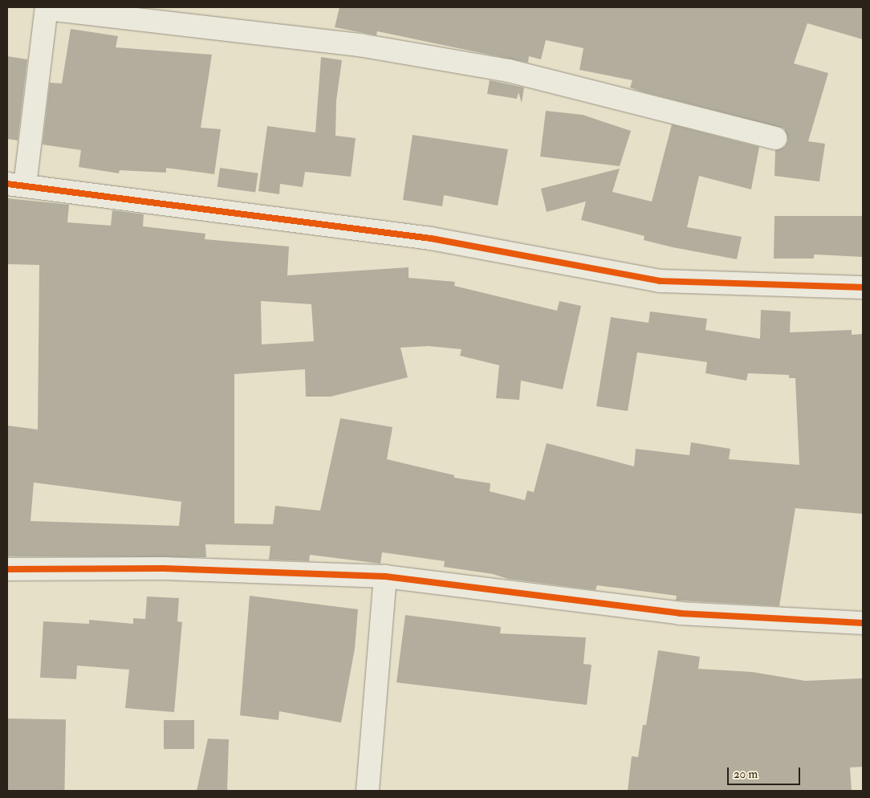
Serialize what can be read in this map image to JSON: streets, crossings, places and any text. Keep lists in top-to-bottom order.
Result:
{
  "scale_bar": "20 m"
}
